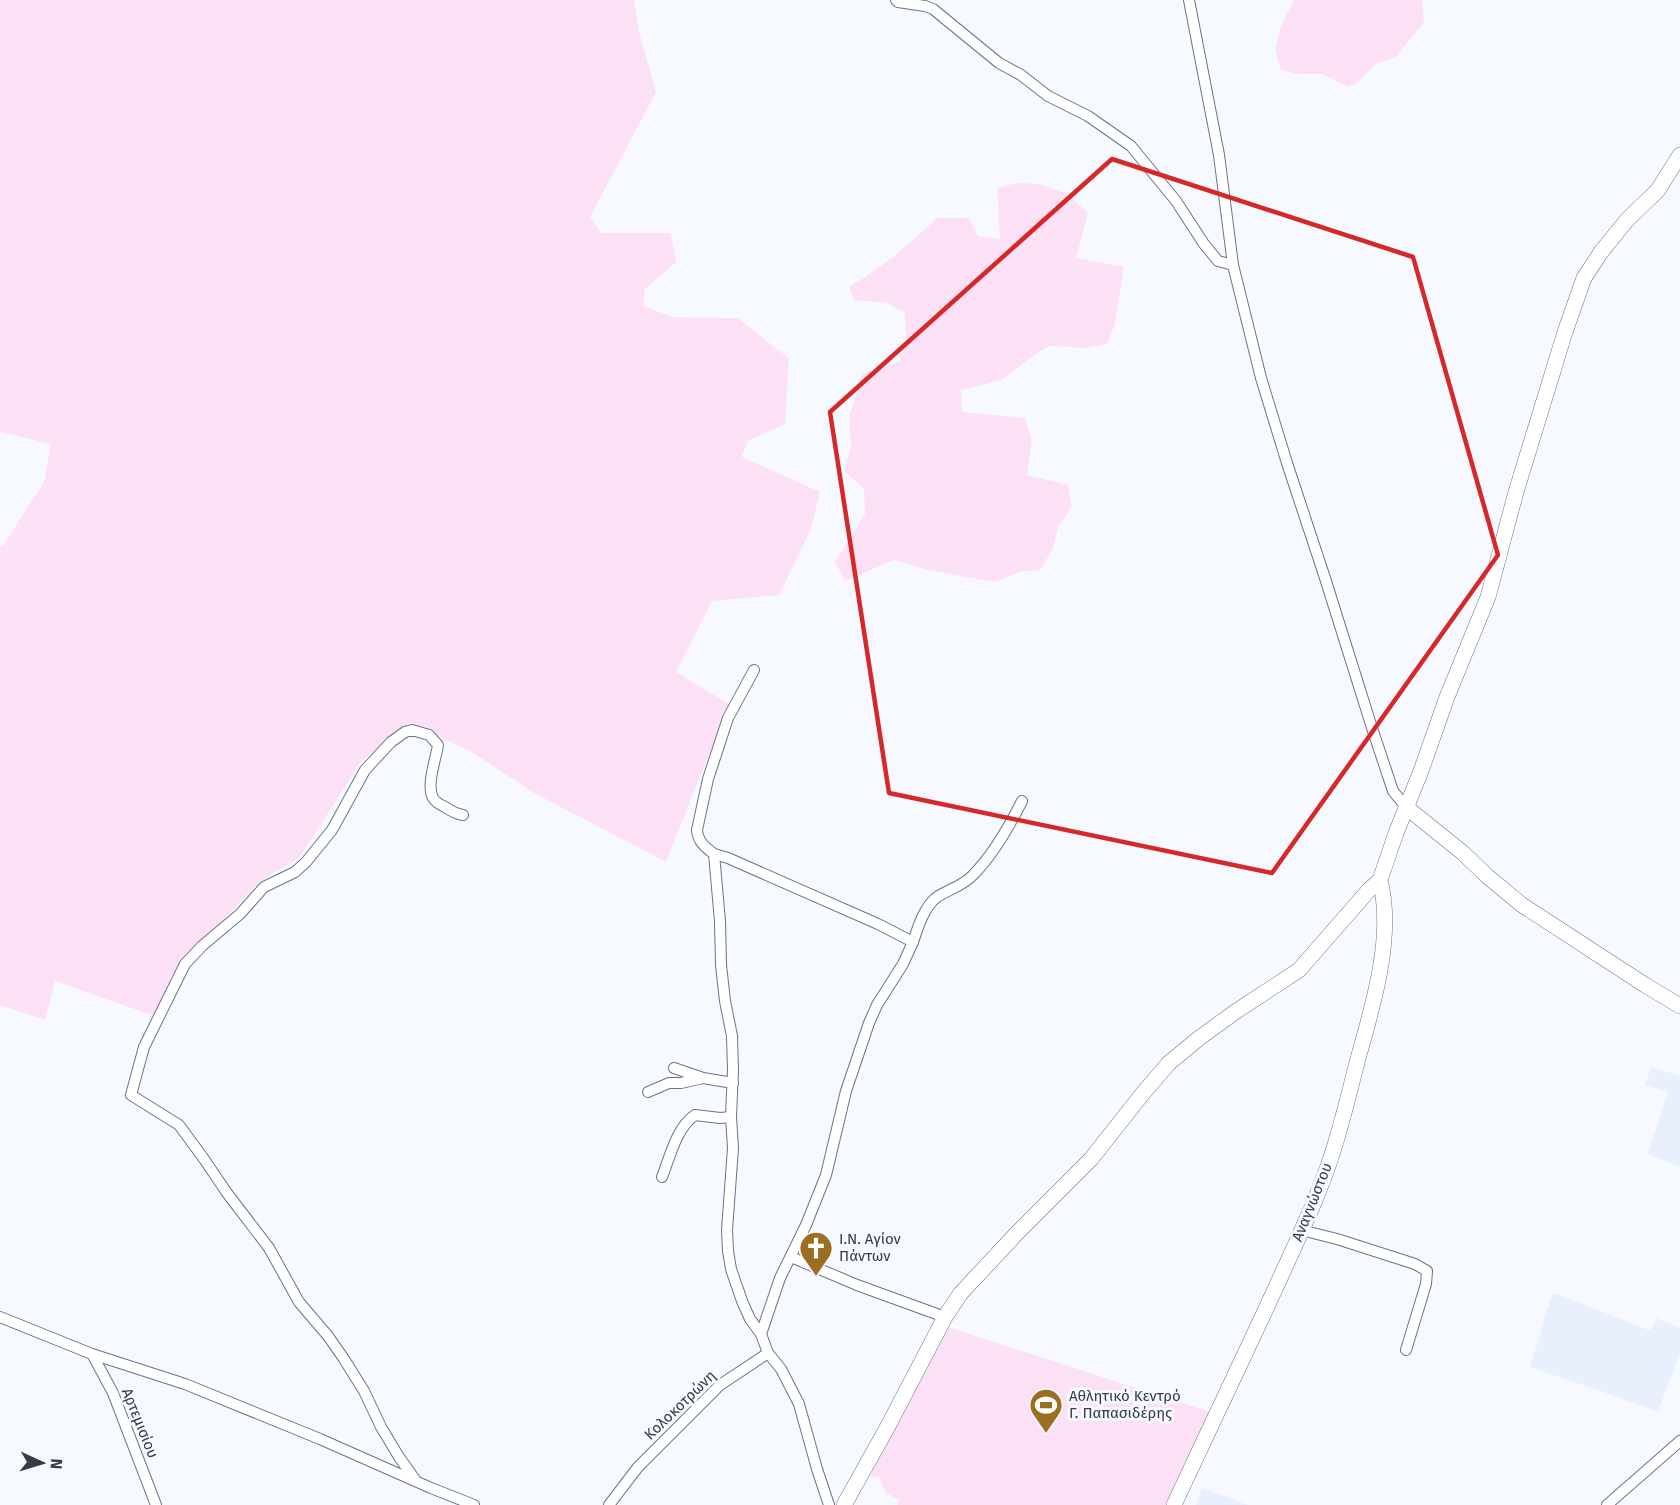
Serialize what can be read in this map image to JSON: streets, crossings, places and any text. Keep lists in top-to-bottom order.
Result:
{
  "streets": {
    "street": ["Αναγνώστου", "Κολοκοτρώνη", "Αρτεμισίου"]
  },
  "places": {
    "church": ["Ι.Ν. Αγίον Πάντων"],
    "sports": ["Αθλητικό Κεντρό Γ. Παπασιδέρης"]
  },
  "north": "right"
}
